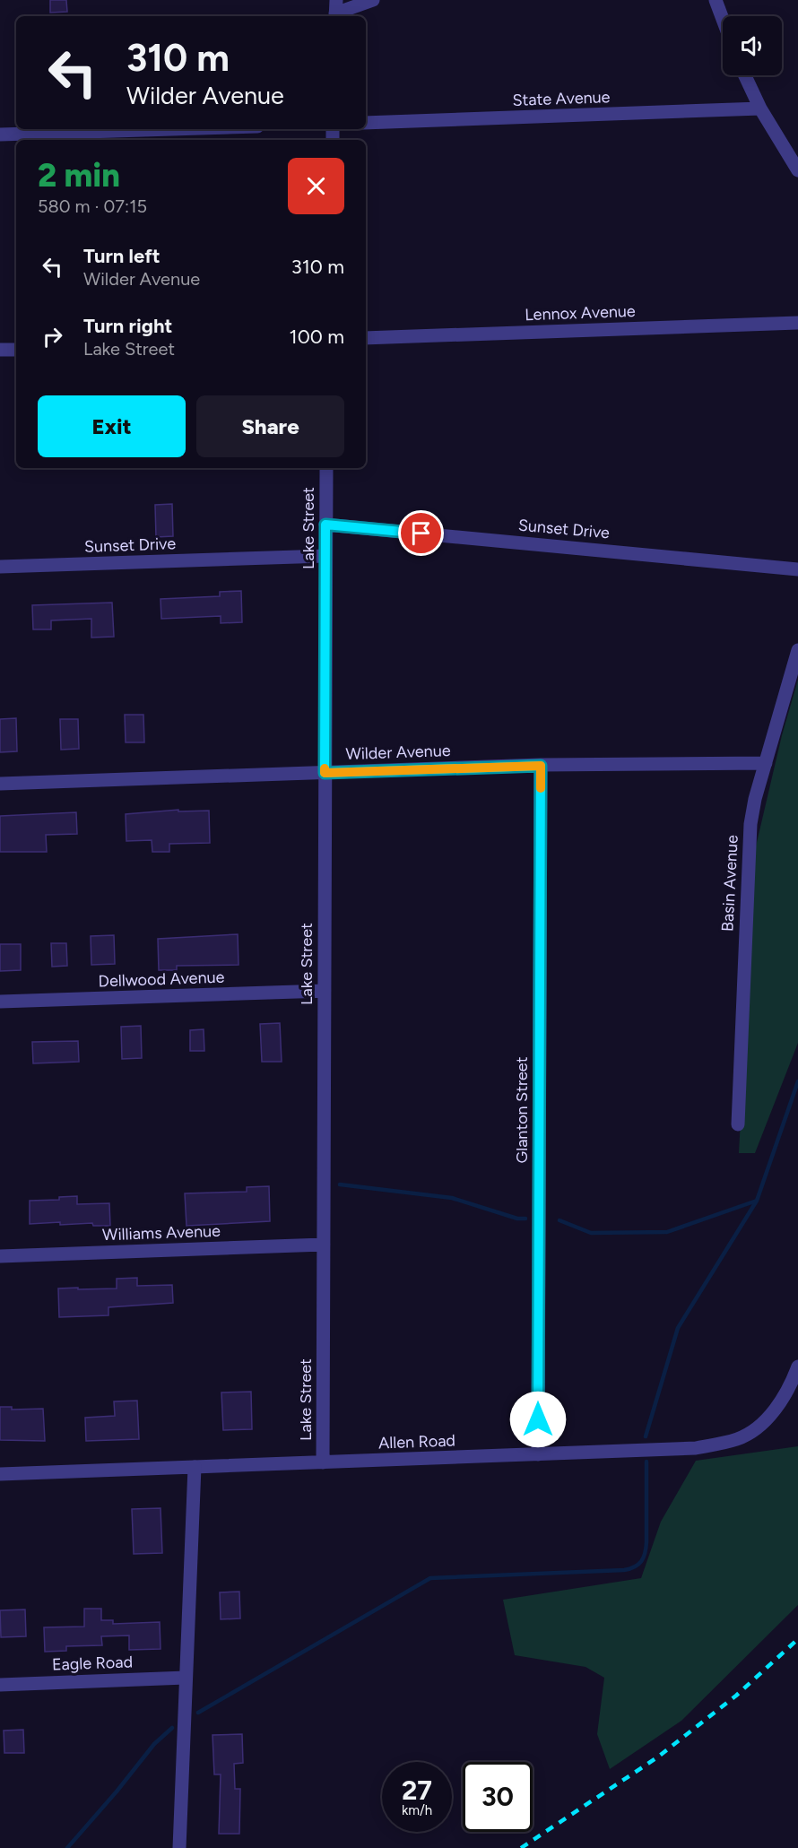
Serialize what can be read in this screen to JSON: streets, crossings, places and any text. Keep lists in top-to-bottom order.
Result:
{
  "streets": {
    "street": [
      "State Avenue",
      "Lennox Avenue",
      "Lake Street",
      "Sunset Drive",
      "Wilder Avenue",
      "Basin Avenue",
      "Dellwood Avenue",
      "Glanton Street",
      "Williams Avenue",
      "Allen Road",
      "Eagle Road"
    ]
  },
  "crossings": [
    ["Lake Street", "Sunset Drive"],
    ["Lake Street", "Wilder Avenue"],
    ["Lake Street", "Dellwood Avenue"],
    ["Lake Street", "Williams Avenue"],
    ["Lake Street", "Allen Road"],
    ["Wilder Avenue", "Basin Avenue"],
    ["Wilder Avenue", "Glanton Street"],
    ["Glanton Street", "Allen Road"]
  ],
  "page": {
    "turn": ["310 m", "Wilder Avenue"],
    "heading": ["2 min", "580 m · 07:15"],
    "list": [
      {
        "name": "Turn left",
        "note": "Wilder Avenue",
        "value": "310 m"
      },
      {
        "name": "Turn right",
        "note": "Lake Street",
        "value": "100 m"
      }
    ],
    "buttons": ["Exit", "Share"],
    "speed": "27 km/h",
    "limit": "30"
  }
}
